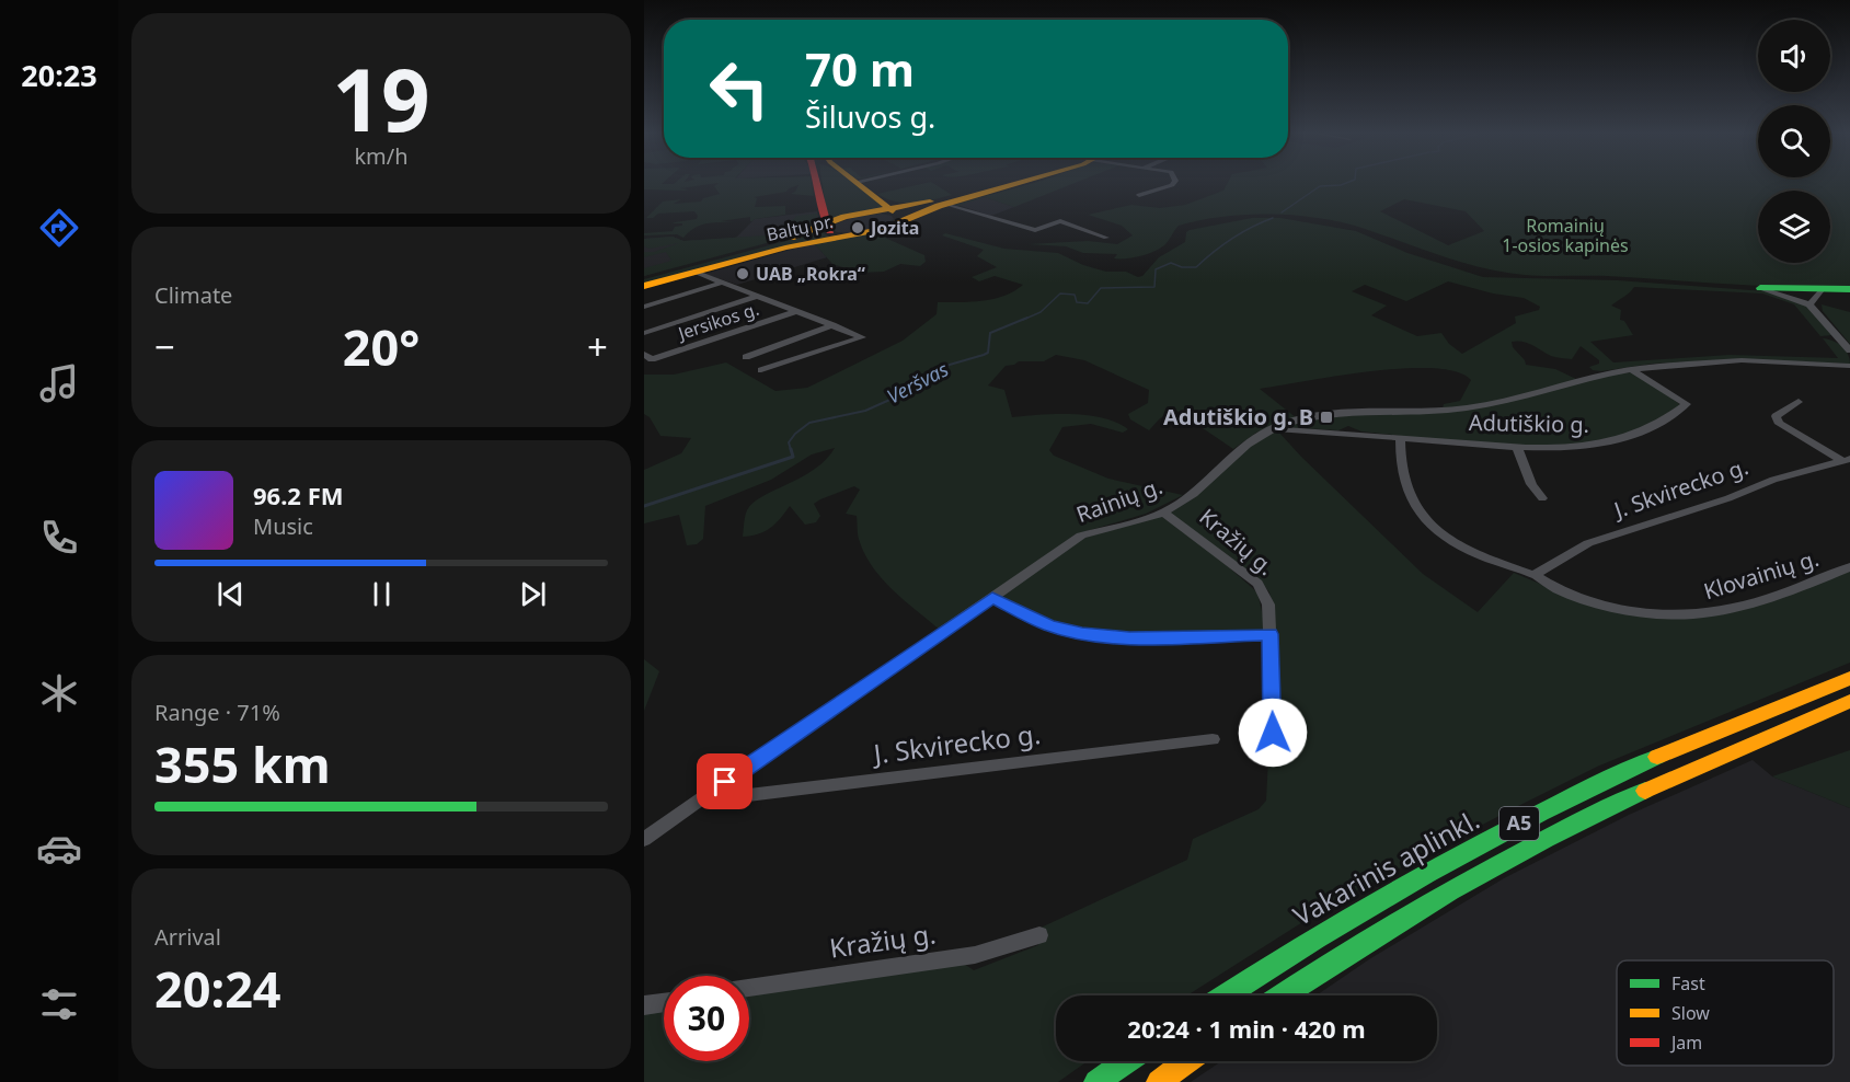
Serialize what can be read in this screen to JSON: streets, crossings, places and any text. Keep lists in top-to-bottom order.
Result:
{
  "streets": {
    "main road": ["Baltų pr.", "A5", "Vakarinis aplinkl."],
    "street": [
      "Jersikos g.",
      "Adutiškio g.",
      "J. Skvirecko g.",
      "Rainių g.",
      "Kražių g.",
      "Klovainių g."
    ]
  },
  "crossings": [
    ["Adutiškio g.", "Rainių g."],
    ["Adutiškio g.", "Klovainių g."],
    ["J. Skvirecko g.", "Rainių g."],
    ["J. Skvirecko g.", "Klovainių g."],
    ["Rainių g.", "Kražių g."]
  ],
  "water": ["Veršvas"],
  "parks": ["Romainių 1-osios kapinės"],
  "places": {
    "other": ["Jozita", "UAB „Rokra“"],
    "transit": ["Adutiškio g. B"]
  },
  "legend": ["Fast", "Slow", "Jam"],
  "page": {
    "tabs": "20:23",
    "tile": [
      ["19", "km/h"],
      "Climate",
      ["Range · 71%", "355 km"],
      ["Arrival", "20:24"]
    ],
    "turn": ["70 m", "Šiluvos g."],
    "heat": ["−", "20°", "+"],
    "song": ["96.2 FM", "Music"],
    "limit": "30",
    "trip": "20:24 · 1 min · 420 m"
  }
}
